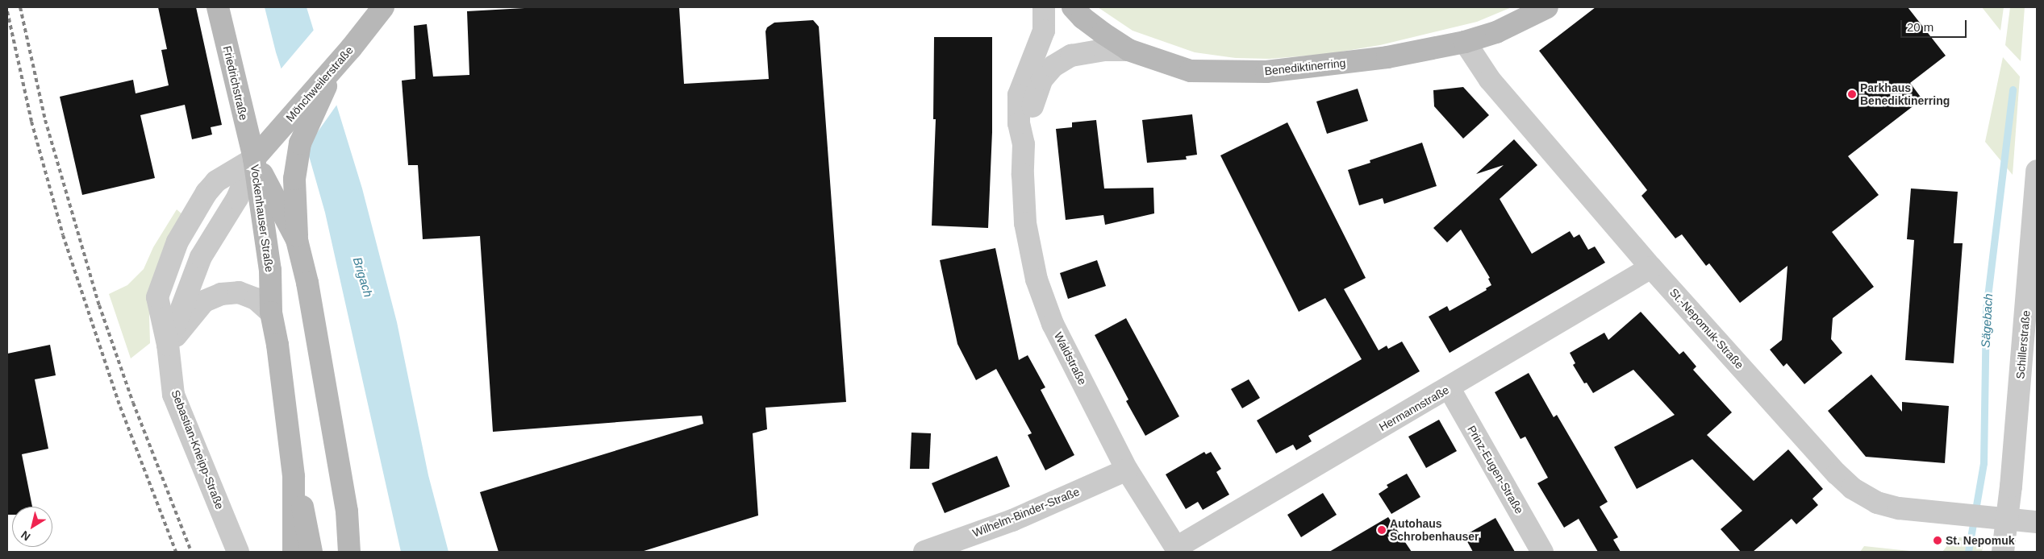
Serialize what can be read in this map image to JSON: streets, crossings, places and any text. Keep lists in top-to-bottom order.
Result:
{
  "streets": {
    "main road": [
      "Benediktinerring",
      "Friedrichstraße",
      "Mönchweilerstraße",
      "Vockenhauser Straße"
    ],
    "street": [
      "St.-Nepomuk-Straße",
      "Schillerstraße",
      "Waldstraße",
      "Hermannstraße",
      "Sebastian-Kneipp-Straße",
      "Prinz-Eugen-Straße",
      "Wilhelm-Binder-Straße"
    ]
  },
  "crossings": [
    ["Benediktinerring", "St.-Nepomuk-Straße"],
    ["Benediktinerring", "Waldstraße"],
    ["Friedrichstraße", "Mönchweilerstraße"],
    ["Friedrichstraße", "Vockenhauser Straße"],
    ["Friedrichstraße", "Sebastian-Kneipp-Straße"],
    ["Mönchweilerstraße", "Vockenhauser Straße"],
    ["Mönchweilerstraße", "Sebastian-Kneipp-Straße"],
    ["Vockenhauser Straße", "Sebastian-Kneipp-Straße"],
    ["St.-Nepomuk-Straße", "Schillerstraße"],
    ["St.-Nepomuk-Straße", "Hermannstraße"],
    ["Waldstraße", "Hermannstraße"],
    ["Waldstraße", "Wilhelm-Binder-Straße"],
    ["Hermannstraße", "Prinz-Eugen-Straße"]
  ],
  "water": ["Brigach", "Sägebach"],
  "places": ["Parkhaus Benediktinerring", "Autohaus Schrobenhauser", "St. Nepomuk"],
  "scale_bar": "20 m",
  "north": "bottom left"
}
